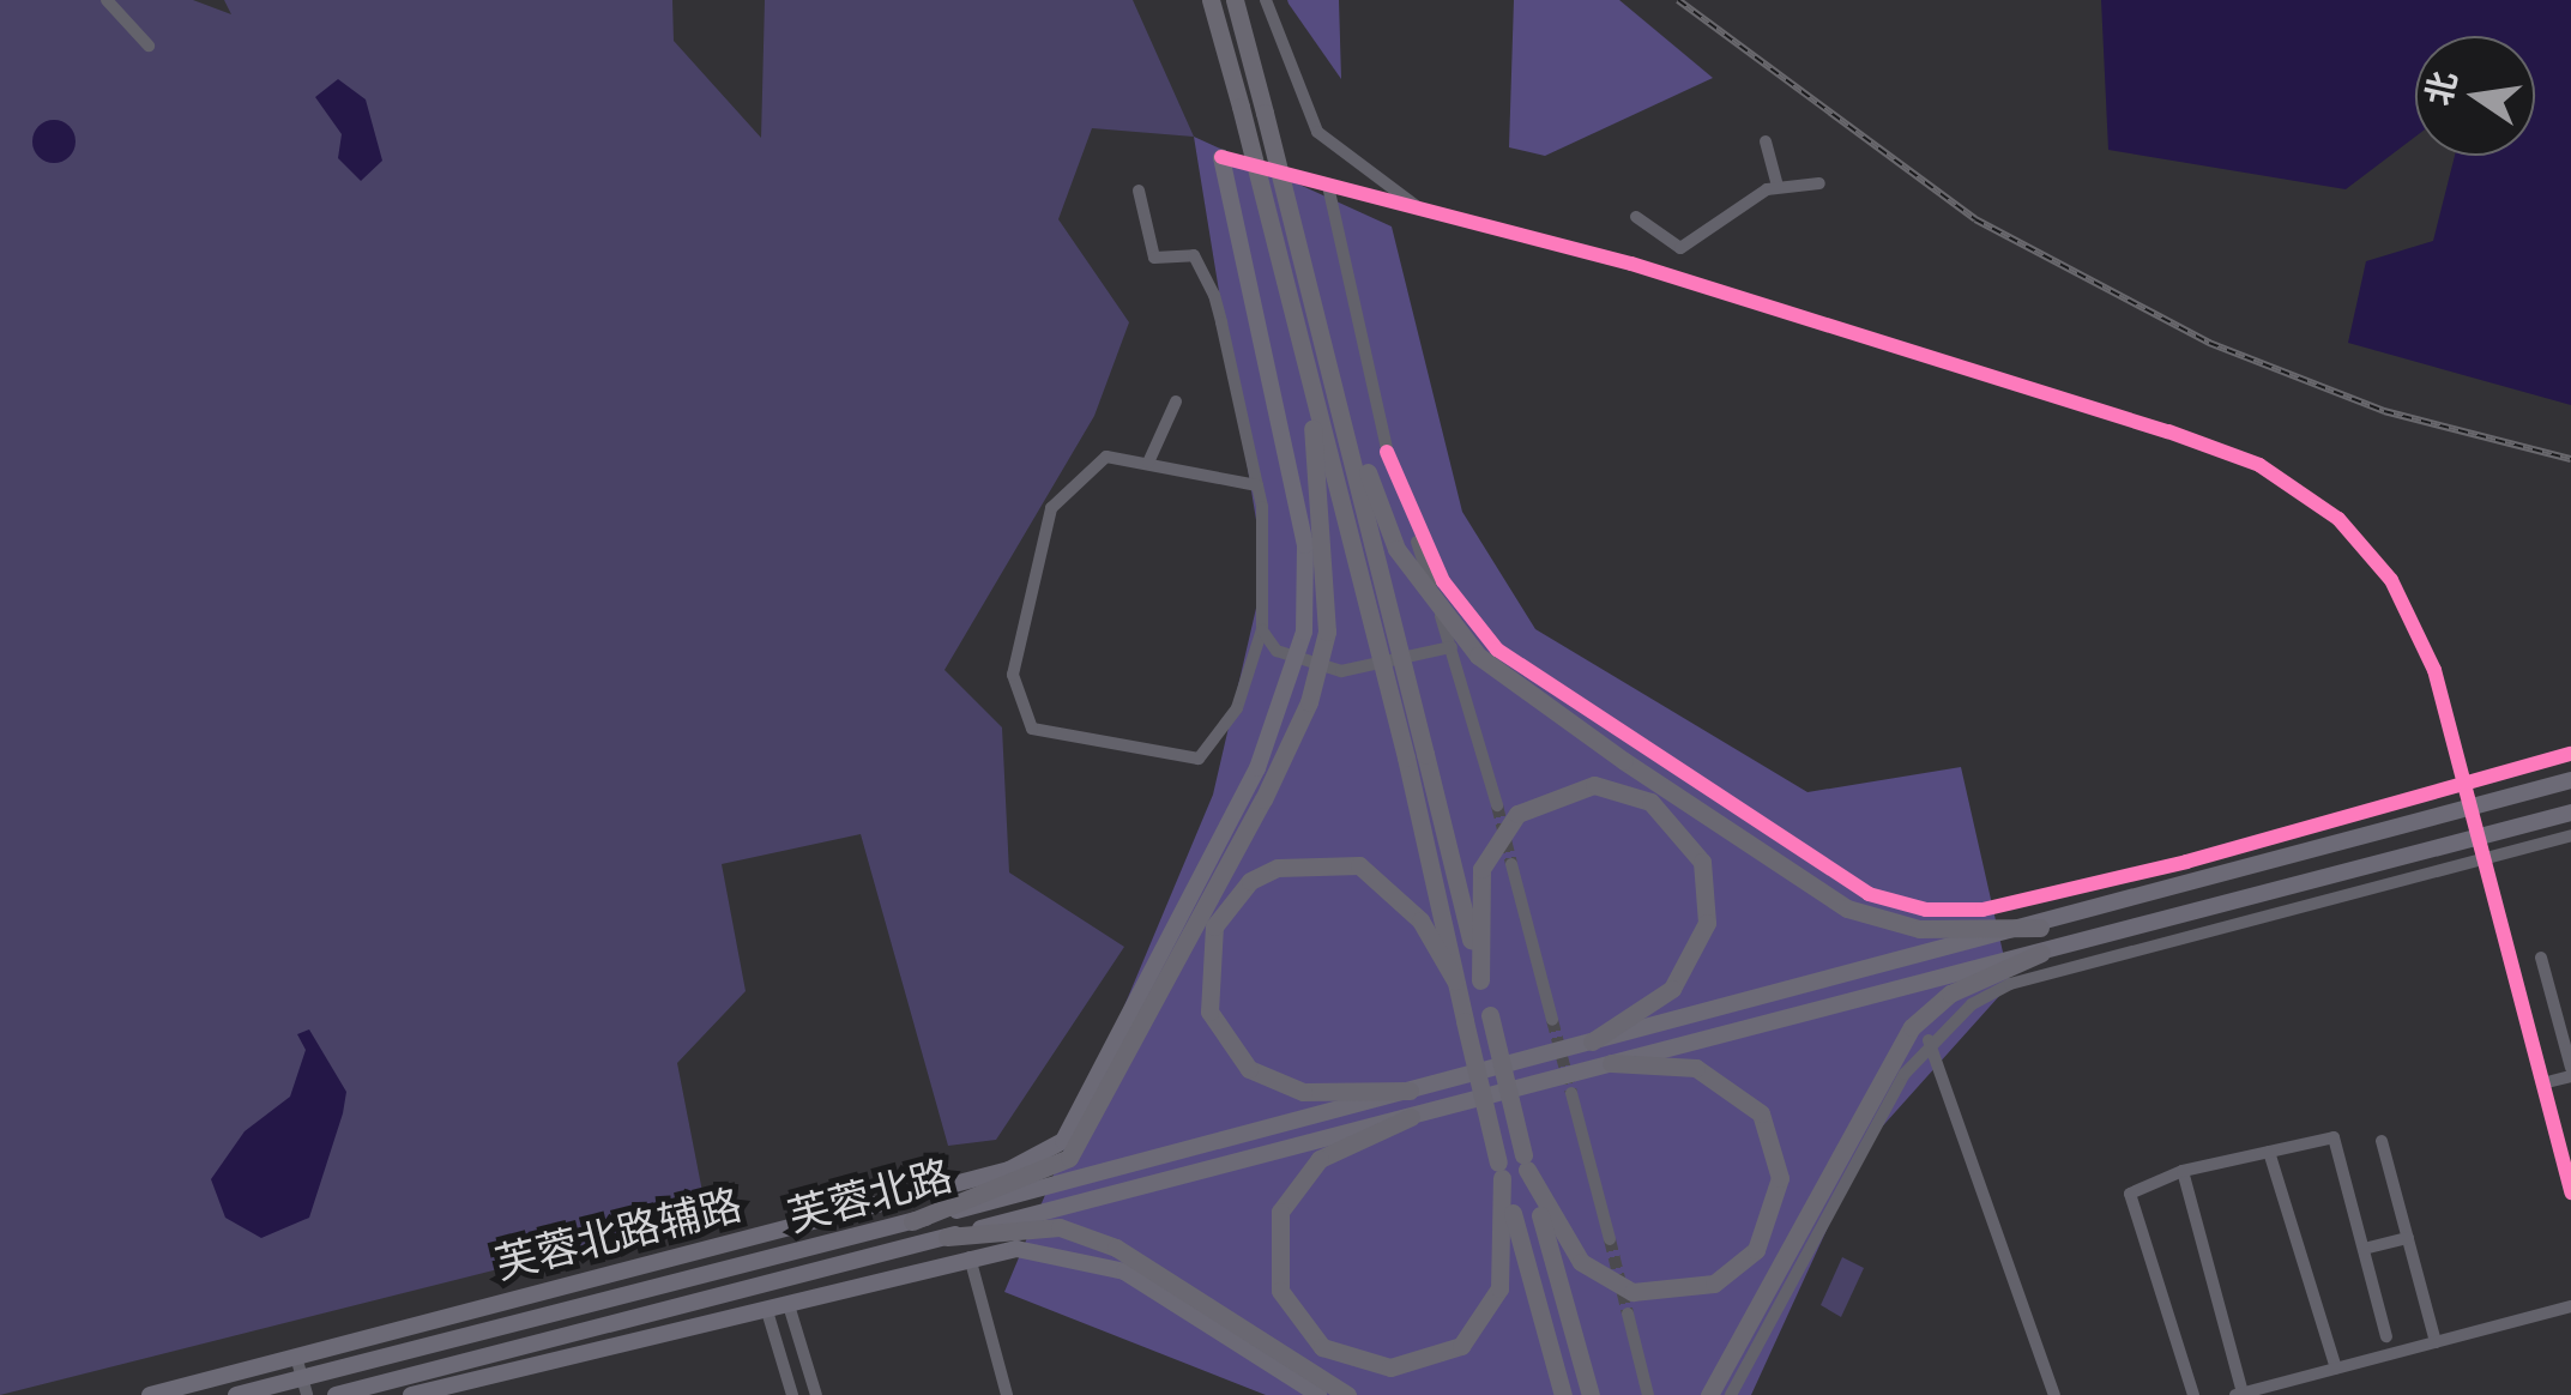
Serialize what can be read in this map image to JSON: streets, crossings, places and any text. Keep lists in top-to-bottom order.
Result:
{
  "streets": {
    "main road": ["芙蓉北路", "芙蓉北路辅路"]
  },
  "north": "left"
}
